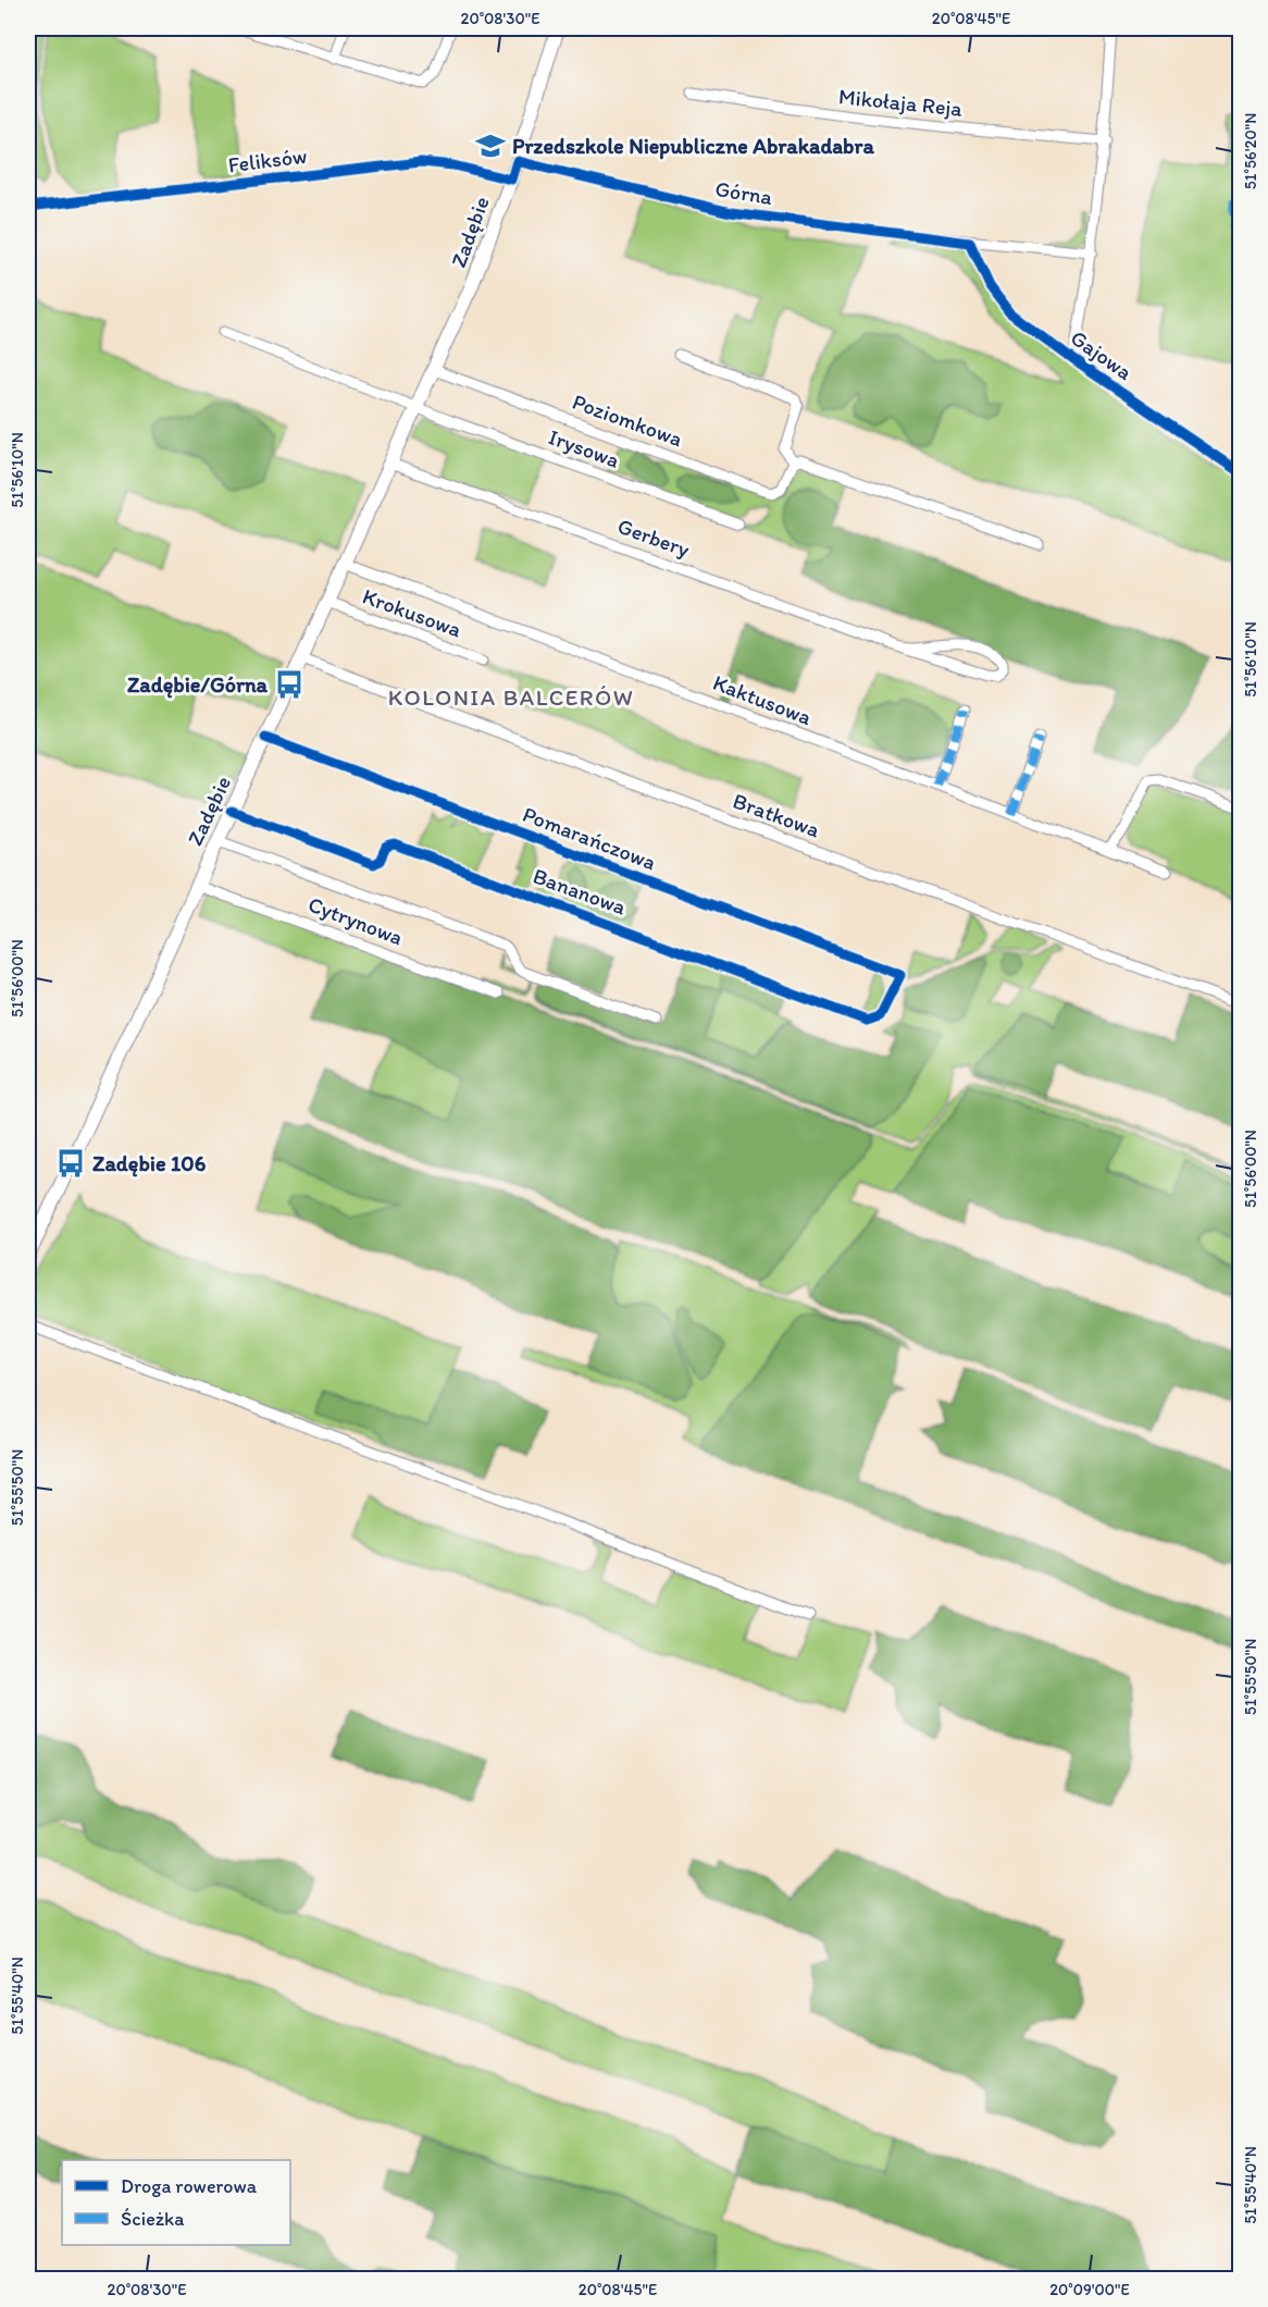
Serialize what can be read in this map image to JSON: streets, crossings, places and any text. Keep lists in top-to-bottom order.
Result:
{
  "streets": {
    "street": [
      "Mikołaja Reja",
      "Feliksów",
      "Górna",
      "Zadębie",
      "Gajowa",
      "Poziomkowa",
      "Irysowa",
      "Gerbery",
      "Krokusowa",
      "Kaktusowa",
      "Bratkowa",
      "Pomarańczowa",
      "Bananowa",
      "Cytrynowa"
    ]
  },
  "crossings": [
    ["Mikołaja Reja", "Gajowa"],
    ["Feliksów", "Zadębie"],
    ["Górna", "Zadębie"],
    ["Górna", "Gajowa"],
    ["Zadębie", "Poziomkowa"],
    ["Zadębie", "Irysowa"],
    ["Zadębie", "Gerbery"],
    ["Zadębie", "Krokusowa"],
    ["Zadębie", "Kaktusowa"],
    ["Zadębie", "Bratkowa"],
    ["Zadębie", "Pomarańczowa"],
    ["Zadębie", "Bananowa"],
    ["Zadębie", "Cytrynowa"],
    ["Pomarańczowa", "Bananowa"]
  ],
  "districts": ["KOLONIA BALCERÓW"],
  "places": {
    "school or university": ["Przedszkole Niepubliczne Abrakadabra"],
    "bus stop": ["Zadębie/Górna", "Zadębie 106"]
  },
  "legend": ["Droga rowerowa", "Ścieżka"],
  "coordinates": [
    "20°08'30\"E",
    "20°08'45\"E",
    "51°56'20\"N",
    "51°56'10\"N",
    "51°56'00\"N",
    "51°55'50\"N",
    "51°55'40\"N",
    "20°09'00\"E"
  ]
}
